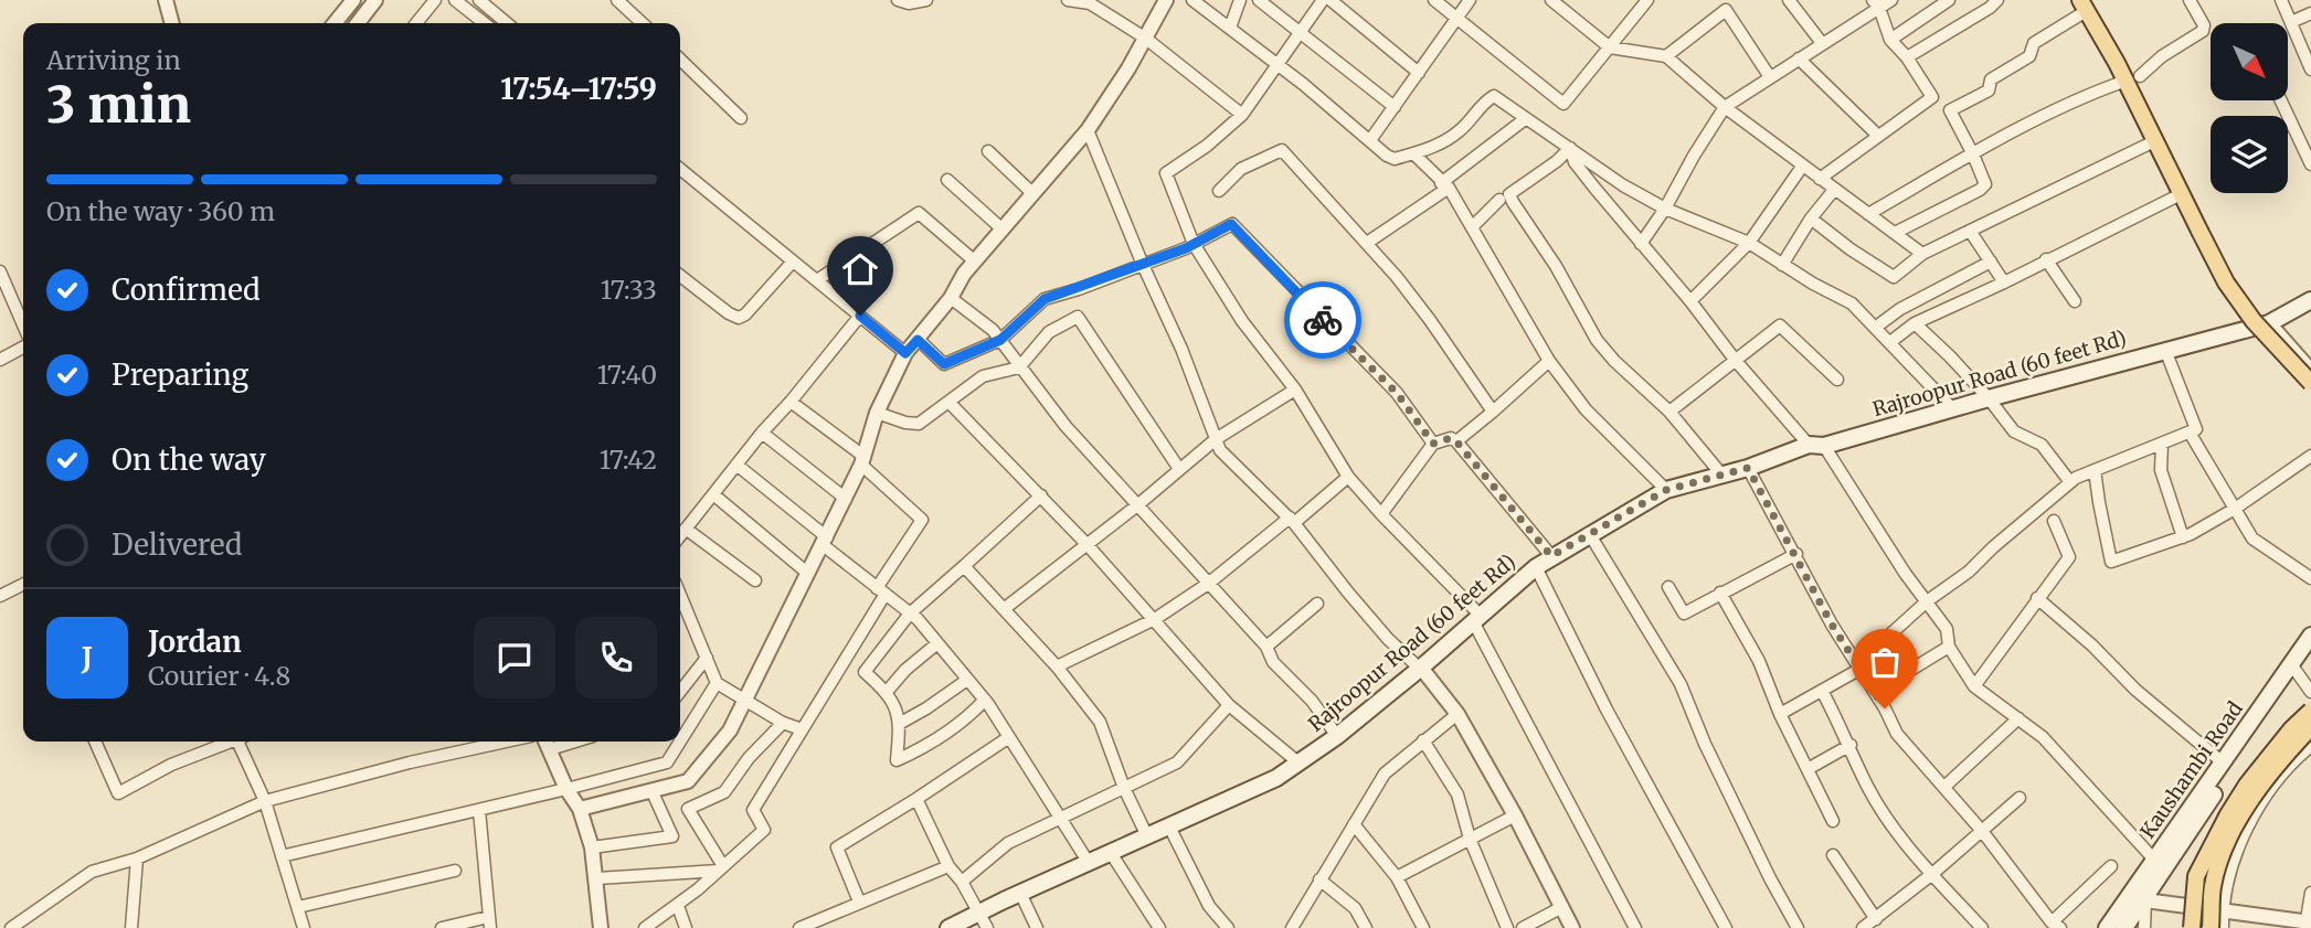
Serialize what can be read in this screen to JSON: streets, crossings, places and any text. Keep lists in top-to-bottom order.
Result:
{
  "streets": {
    "main road": ["Rajroopur Road (60 feet Rd)", "Kaushambi Road"]
  },
  "north": "bottom right",
  "page": {
    "heading": ["3 min", "Arriving in", "17:54–17:59"],
    "panel": ["Jordan", "Courier · 4.8"],
    "bar": "On the way · 360 m",
    "list": [
      ["Confirmed", "17:33"],
      ["Preparing", "17:40"],
      ["On the way", "17:42"],
      "Delivered"
    ],
    "round": "J"
  }
}
